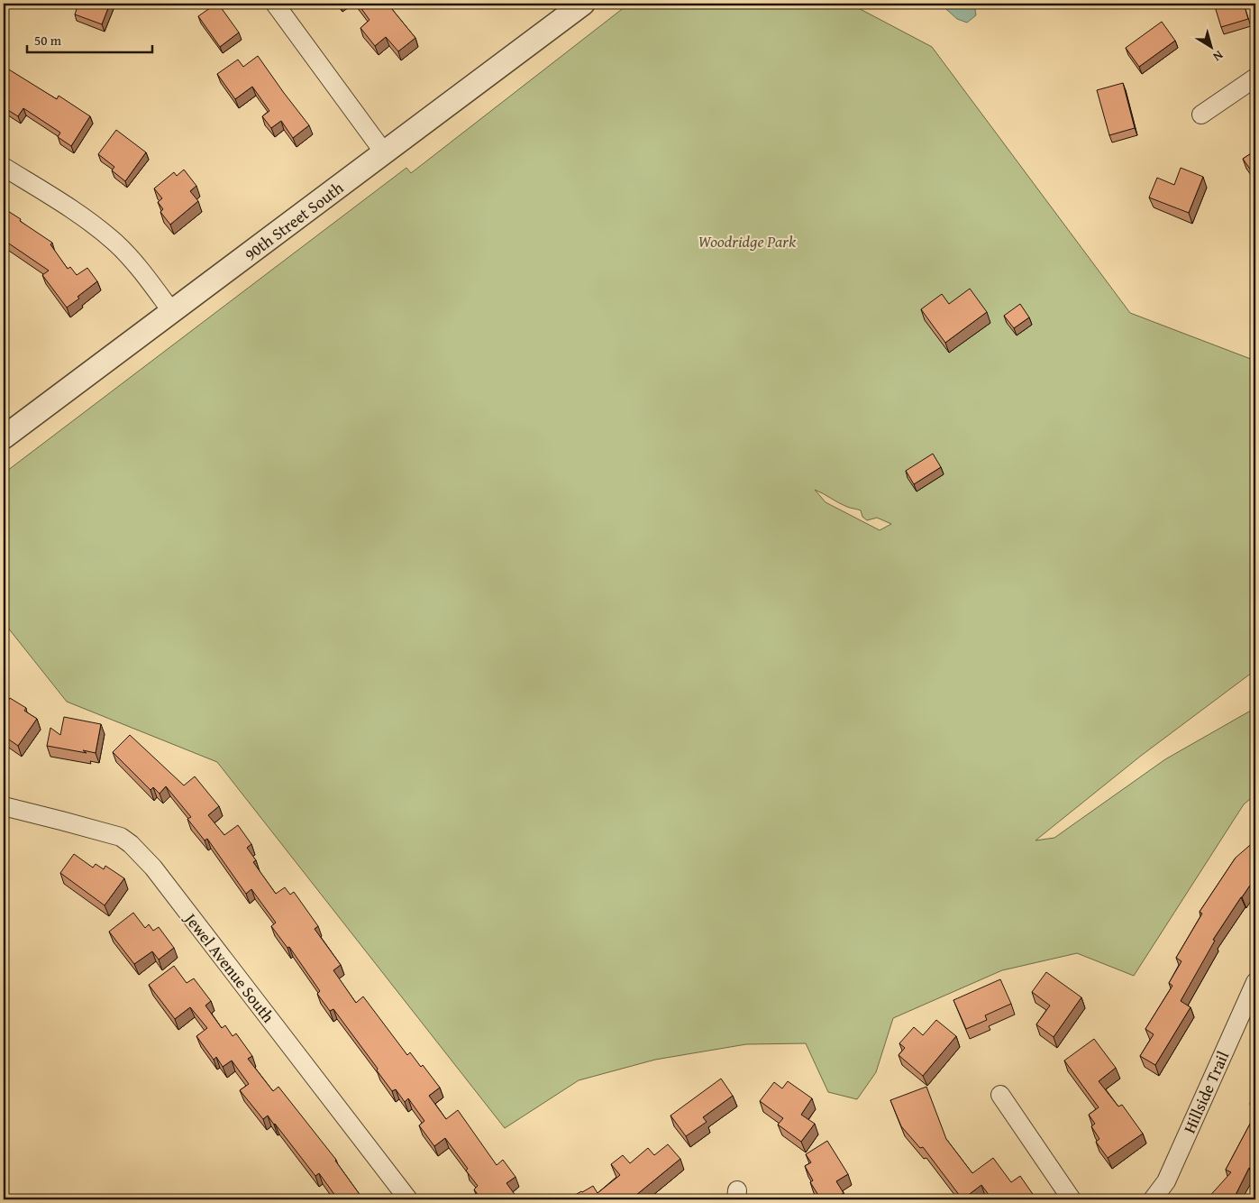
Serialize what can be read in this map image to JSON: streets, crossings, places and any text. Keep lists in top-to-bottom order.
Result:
{
  "streets": {
    "street": ["90th Street South", "Jewel Avenue South", "Hillside Trail"]
  },
  "parks": ["Woodridge Park"],
  "scale_bar": "50 m",
  "north": "bottom right"
}
